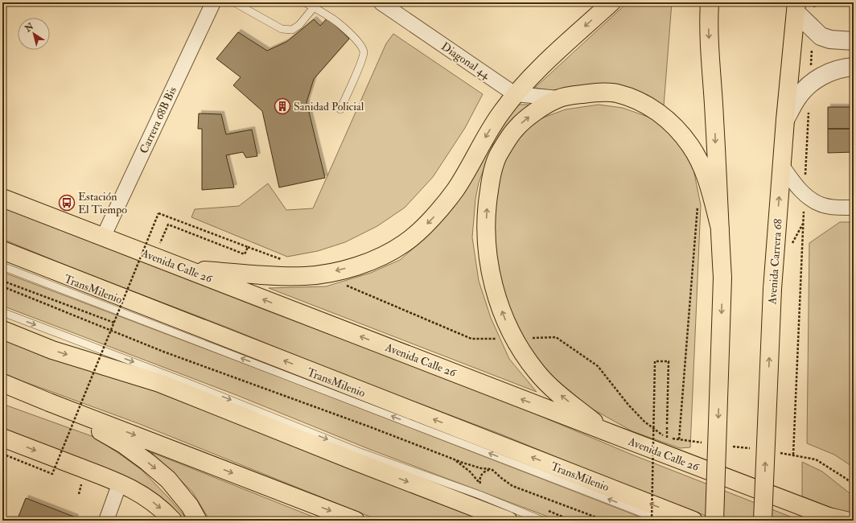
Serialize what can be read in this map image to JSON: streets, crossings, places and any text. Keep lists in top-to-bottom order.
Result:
{
  "streets": {
    "main road": ["Avenida Carrera 68", "Avenida Calle 26"],
    "street": ["Diagonal 44", "Carrera 68B Bis"],
    "lane": ["TransMilenio"]
  },
  "crossings": [
    ["Carrera 68B Bis", "Avenida Calle 26"]
  ],
  "places": {
    "building": ["Sanidad Policial"],
    "bus stop": ["Estación El Tiempo"]
  },
  "north": "top left"
}
